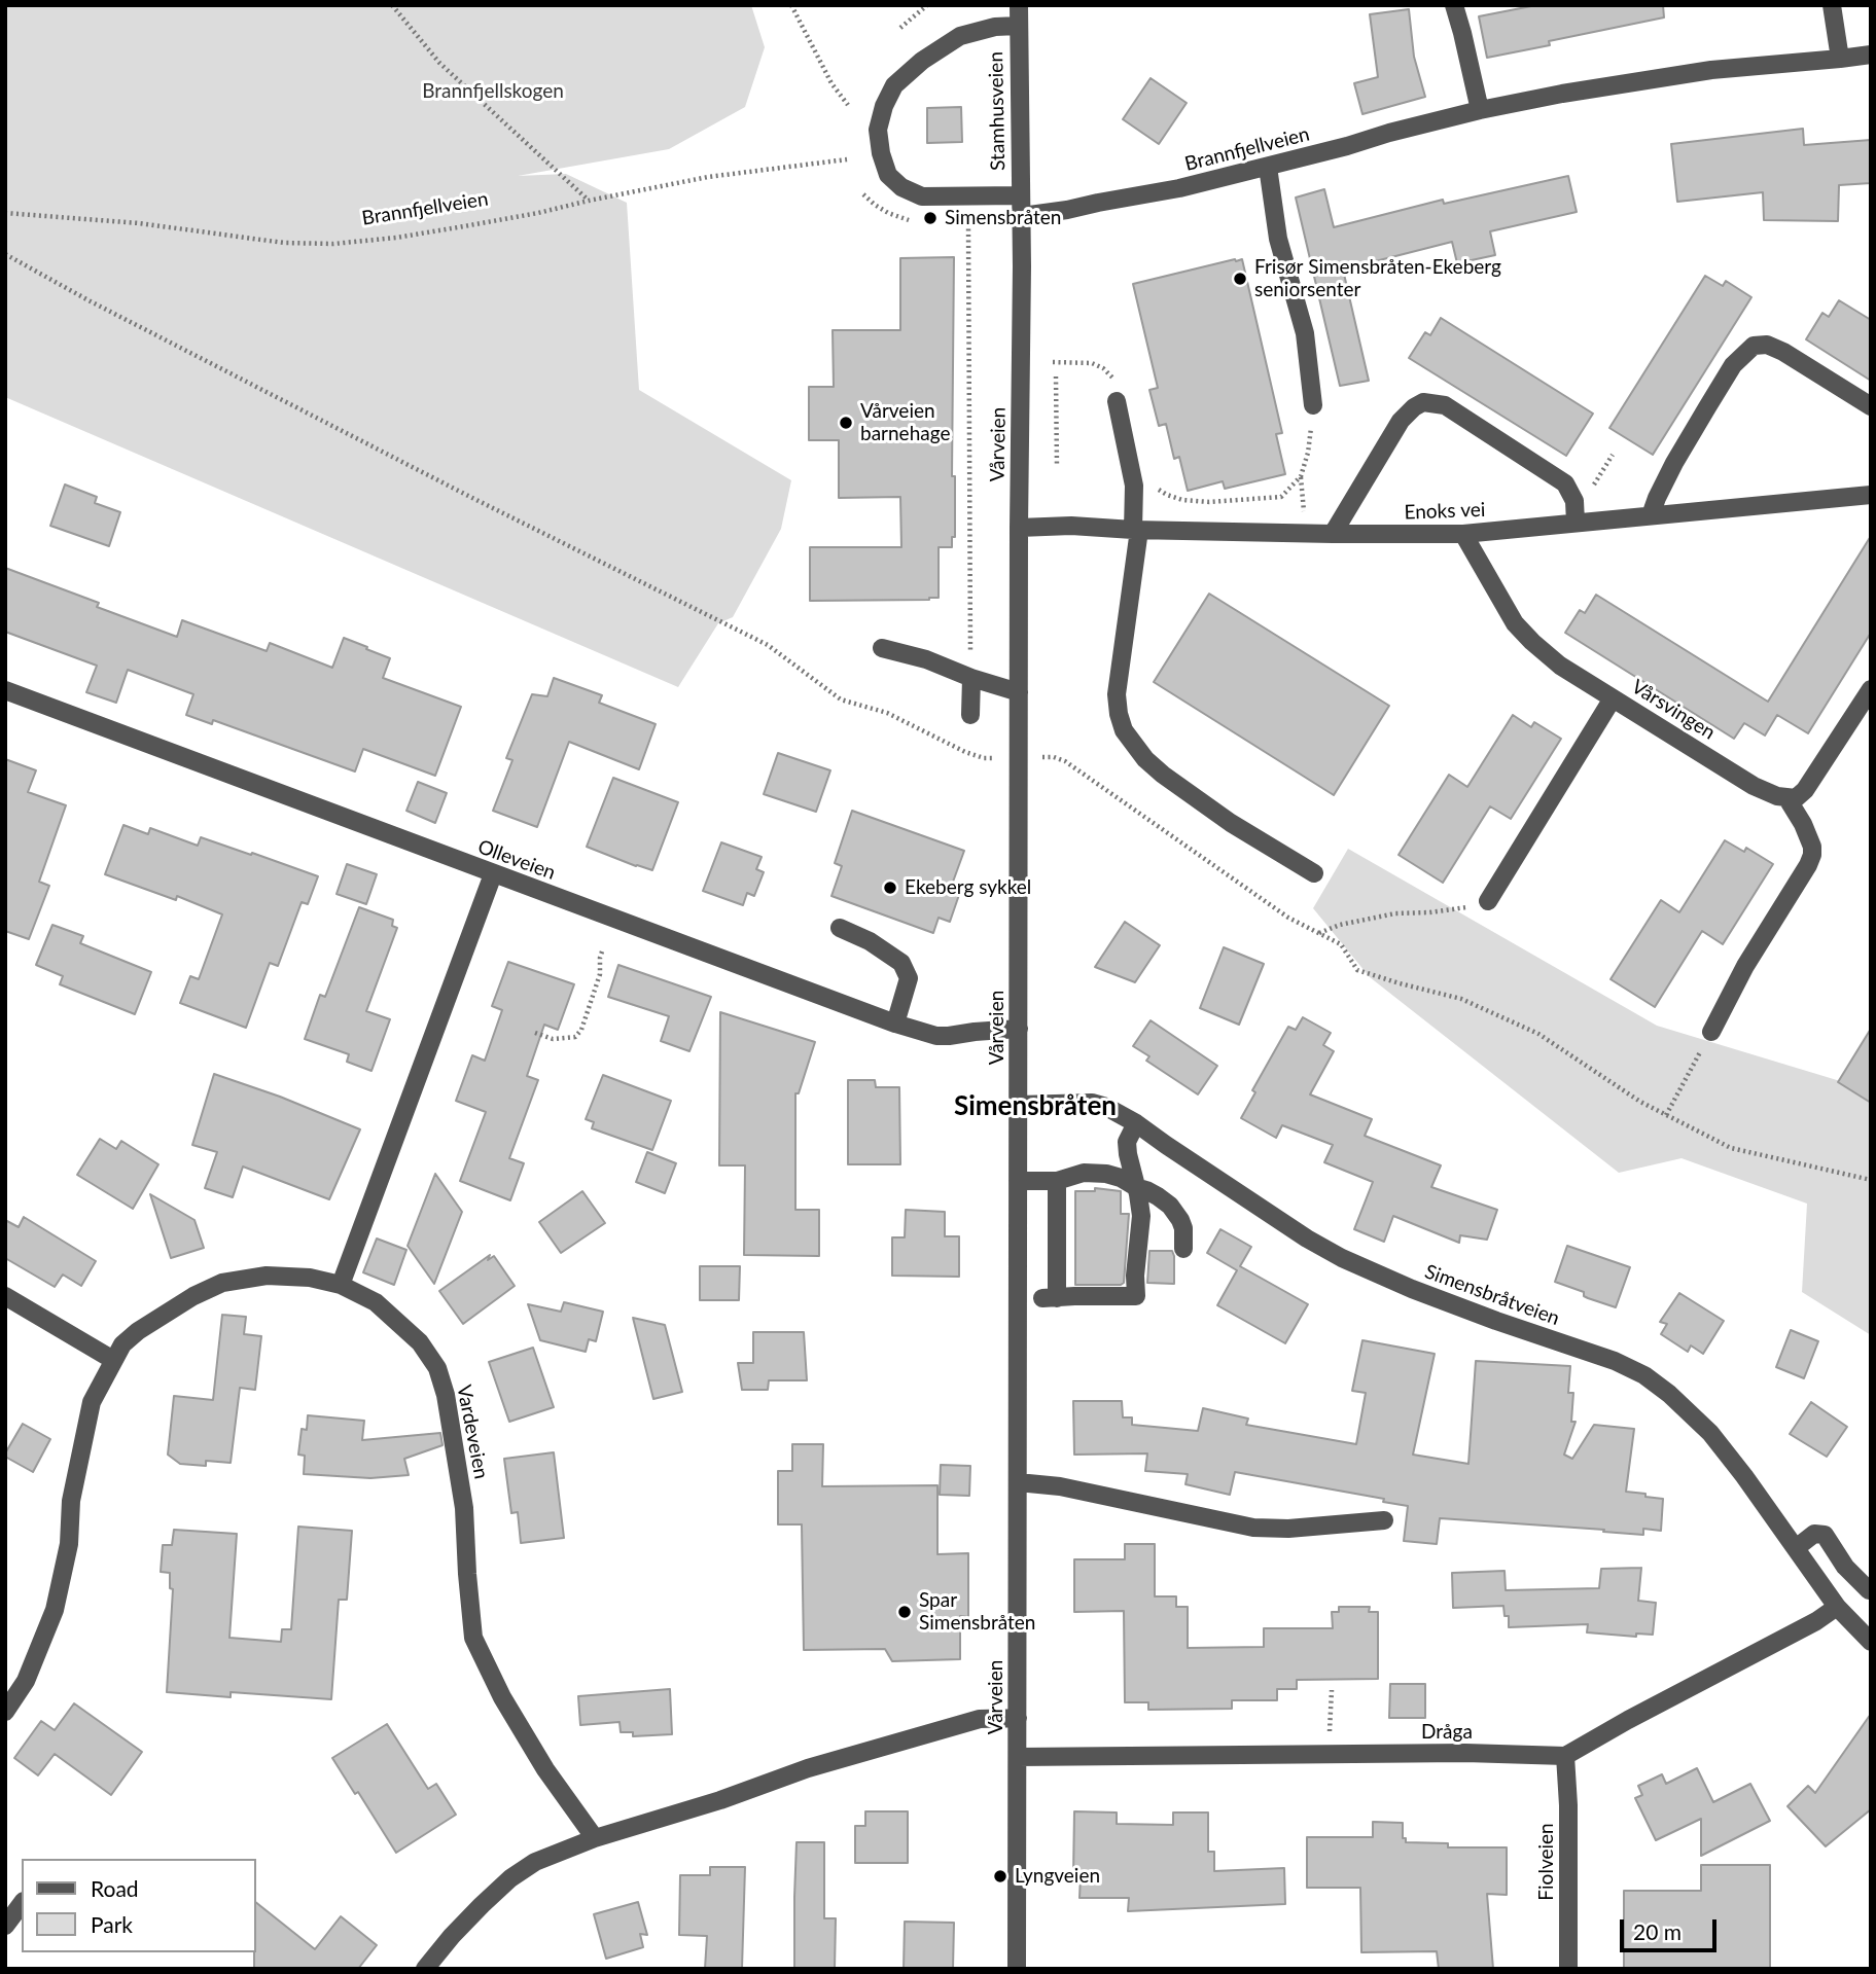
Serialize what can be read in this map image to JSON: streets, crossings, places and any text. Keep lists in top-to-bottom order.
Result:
{
  "streets": {
    "street": [
      "Stamhusveien",
      "Brannfjellveien",
      "Vårveien",
      "Enoks vei",
      "Vårsvingen",
      "Olleveien",
      "Simensbråtveien",
      "Vardeveien",
      "Dråga",
      "Fiolveien"
    ]
  },
  "crossings": [
    ["Stamhusveien", "Brannfjellveien"],
    ["Stamhusveien", "Vårveien"],
    ["Brannfjellveien", "Vårveien"],
    ["Vårveien", "Enoks vei"],
    ["Vårveien", "Olleveien"],
    ["Vårveien", "Simensbråtveien"],
    ["Vårveien", "Dråga"],
    ["Enoks vei", "Vårsvingen"],
    ["Dråga", "Fiolveien"]
  ],
  "districts": ["Simensbråten"],
  "parks": ["Brannfjellskogen"],
  "places": [
    "Simensbråten",
    "Frisør Simensbråten-Ekeberg seniorsenter",
    "Vårveien barnehage",
    "Ekeberg sykkel",
    "Spar Simensbråten",
    "Lyngveien"
  ],
  "legend": ["Road", "Park"],
  "scale_bar": "20 m"
}
